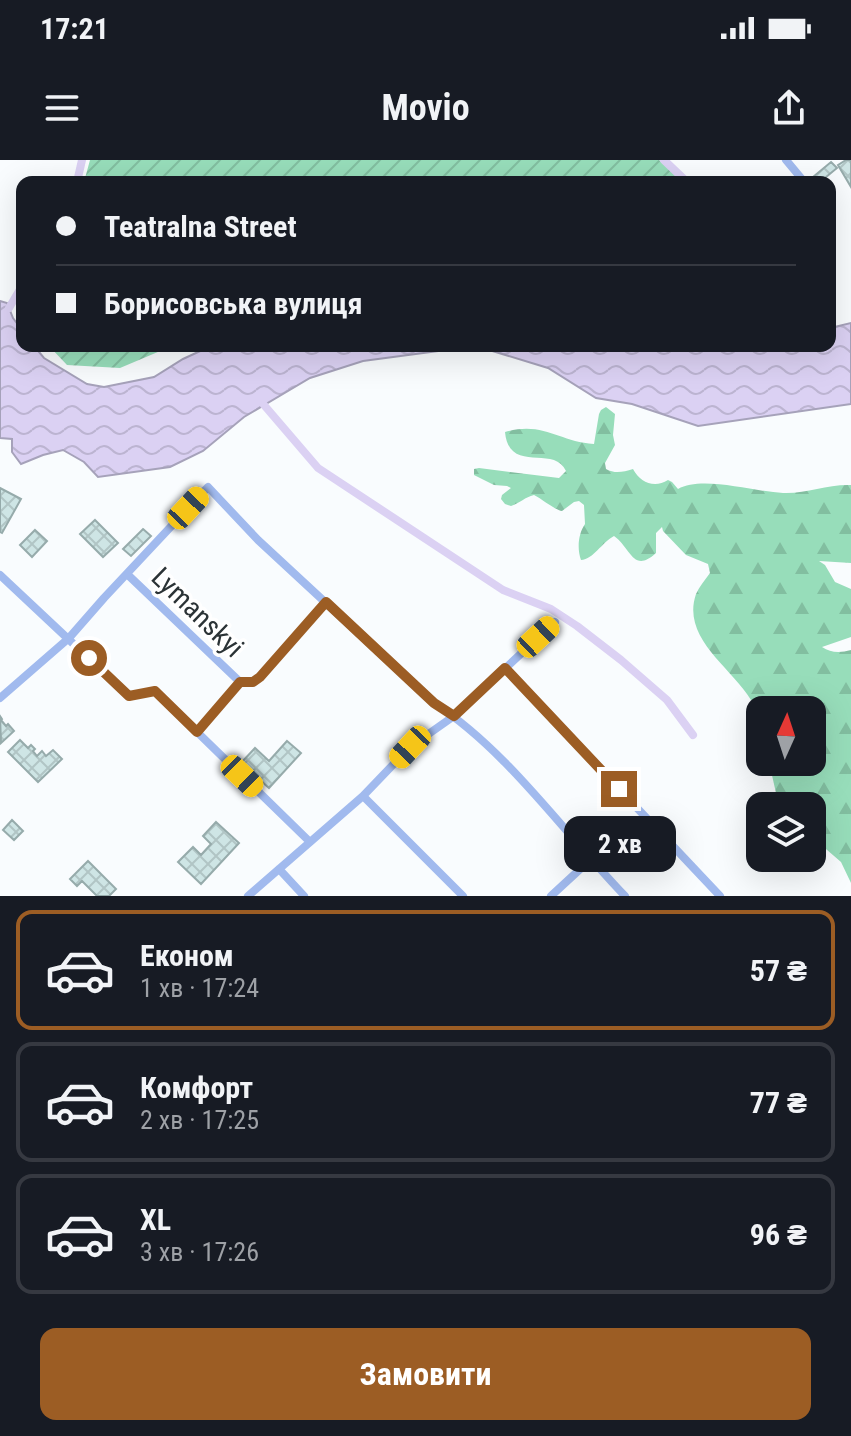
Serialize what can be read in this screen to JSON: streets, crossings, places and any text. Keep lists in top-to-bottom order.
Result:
{
  "streets": {
    "street": ["Lymanskyi"]
  },
  "north": "top",
  "page": {
    "status": "17:21",
    "header": "Movio",
    "banner": ["Teatralna Street", "Борисовська вулиця"],
    "bubble": "2 хв",
    "list": [
      {
        "name": "Економ",
        "note": "1 хв · 17:24",
        "value": "57 ₴"
      },
      {
        "name": "Комфорт",
        "note": "2 хв · 17:25",
        "value": "77 ₴"
      },
      {
        "name": "XL",
        "note": "3 хв · 17:26",
        "value": "96 ₴"
      }
    ],
    "buttons": "Замовити"
  }
}
